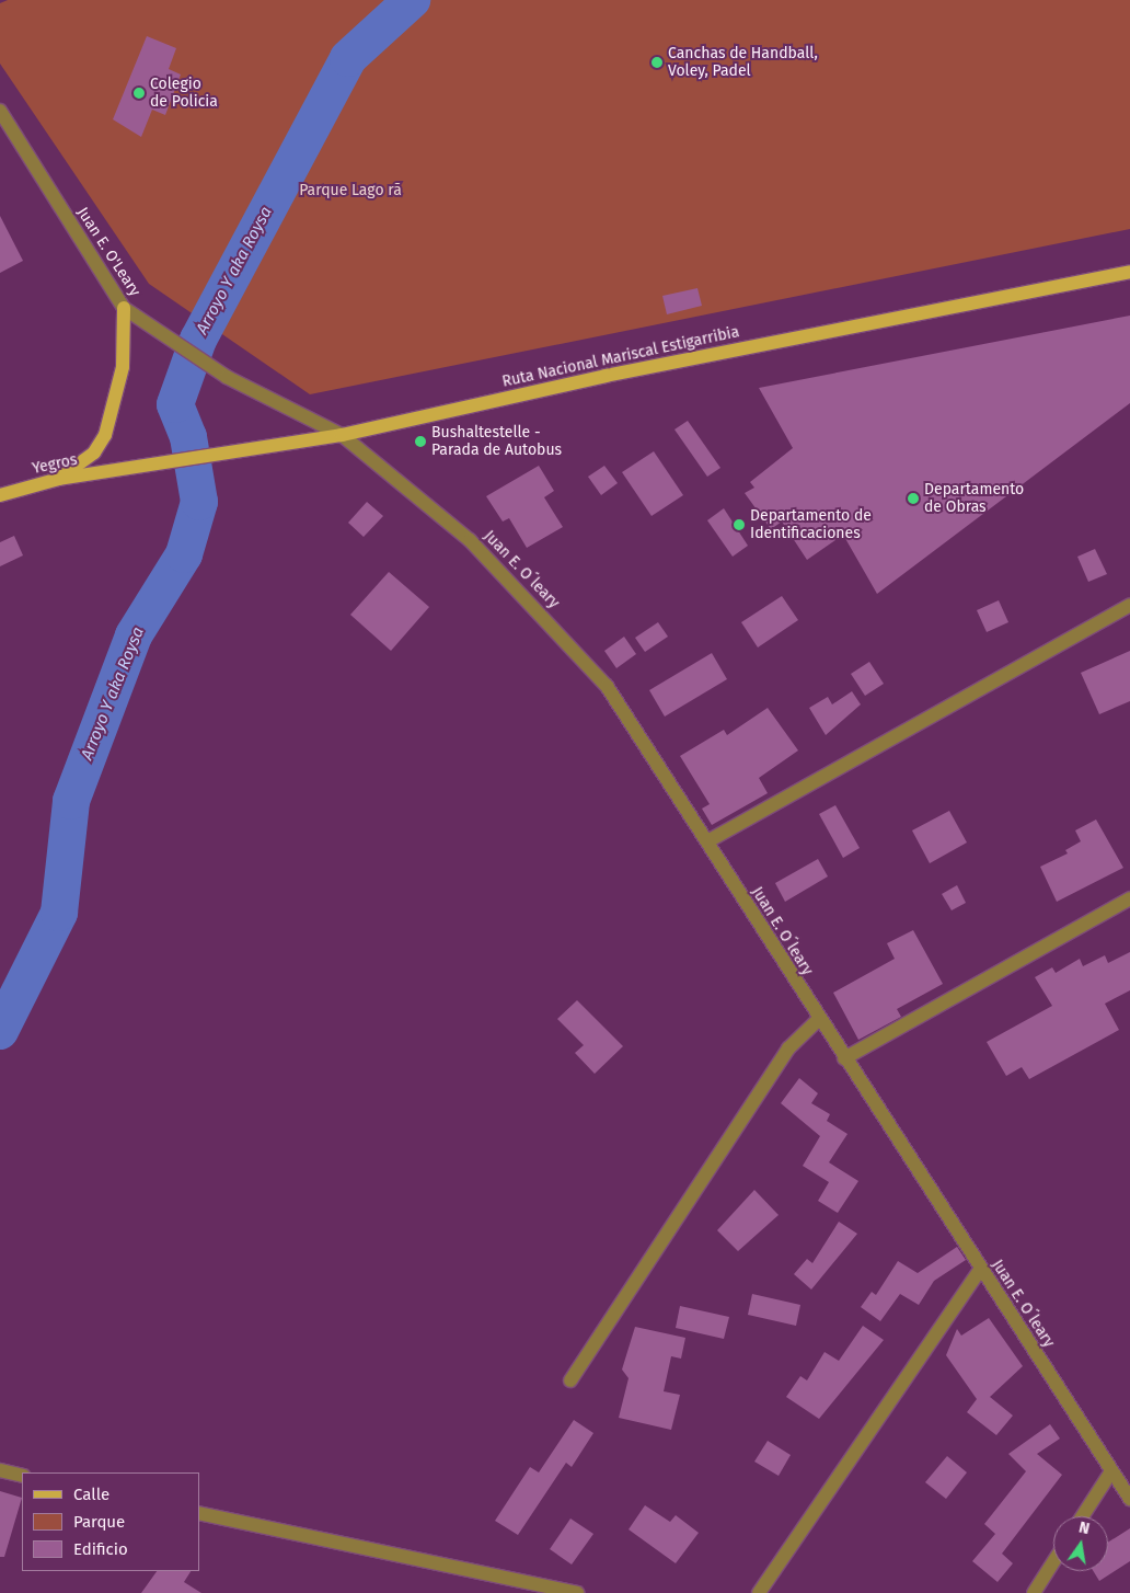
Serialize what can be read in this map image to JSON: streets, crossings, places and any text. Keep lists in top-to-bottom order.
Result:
{
  "streets": {
    "main road": ["Ruta Nacional Mariscal Estigarribia", "Yegros"],
    "street": ["Juan E. O'Leary", "Juan E. O´leary"]
  },
  "crossings": [
    ["Juan E. O'Leary", "Ruta Nacional Mariscal Estigarribia"],
    ["Juan E. O'Leary", "Juan E. O´leary"],
    ["Ruta Nacional Mariscal Estigarribia", "Yegros"],
    ["Ruta Nacional Mariscal Estigarribia", "Juan E. O´leary"]
  ],
  "water": ["Arroyo Y aka Roysa"],
  "parks": ["Parque Lago rã"],
  "places": [
    "Canchas de Handball, Voley, Padel",
    "Colegio de Policia",
    "Bushaltestelle - Parada de Autobus",
    "Departamento de Obras",
    "Departamento de Identificaciones"
  ],
  "legend": ["Calle", "Parque", "Edificio"],
  "north": "top"
}
